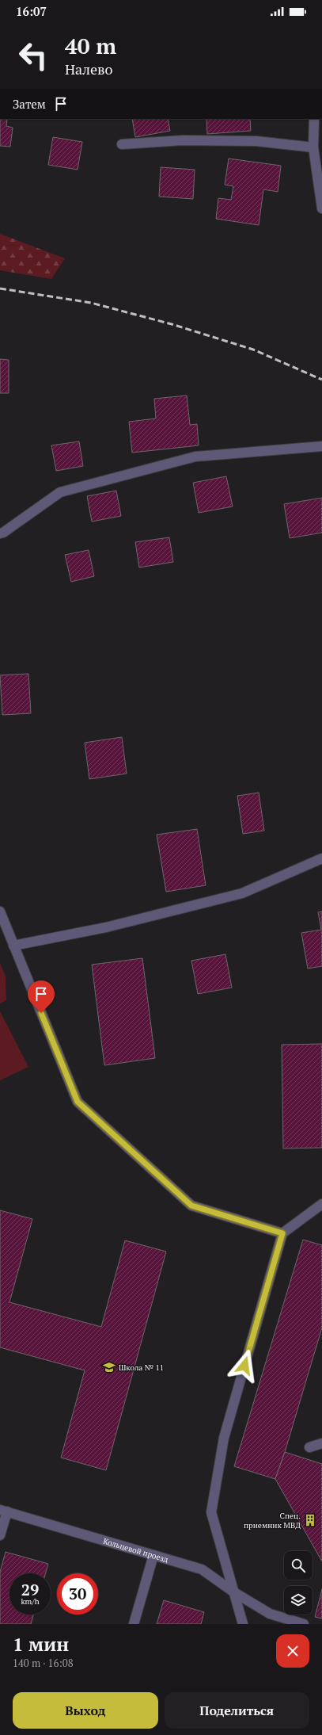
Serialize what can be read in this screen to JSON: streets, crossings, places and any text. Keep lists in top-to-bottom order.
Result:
{
  "streets": {
    "street": ["Кольцевой проезд"]
  },
  "places": {
    "school or university": ["Школа № 11"],
    "building": ["Спец. приемник МВД"]
  },
  "page": {
    "status": "16:07",
    "turn": ["40 m", "Налево"],
    "then": "Затем",
    "speed": "29 km/h",
    "limit": "30",
    "heading": ["1 мин", "140 m · 16:08"],
    "buttons": ["Выход", "Поделиться"]
  }
}
